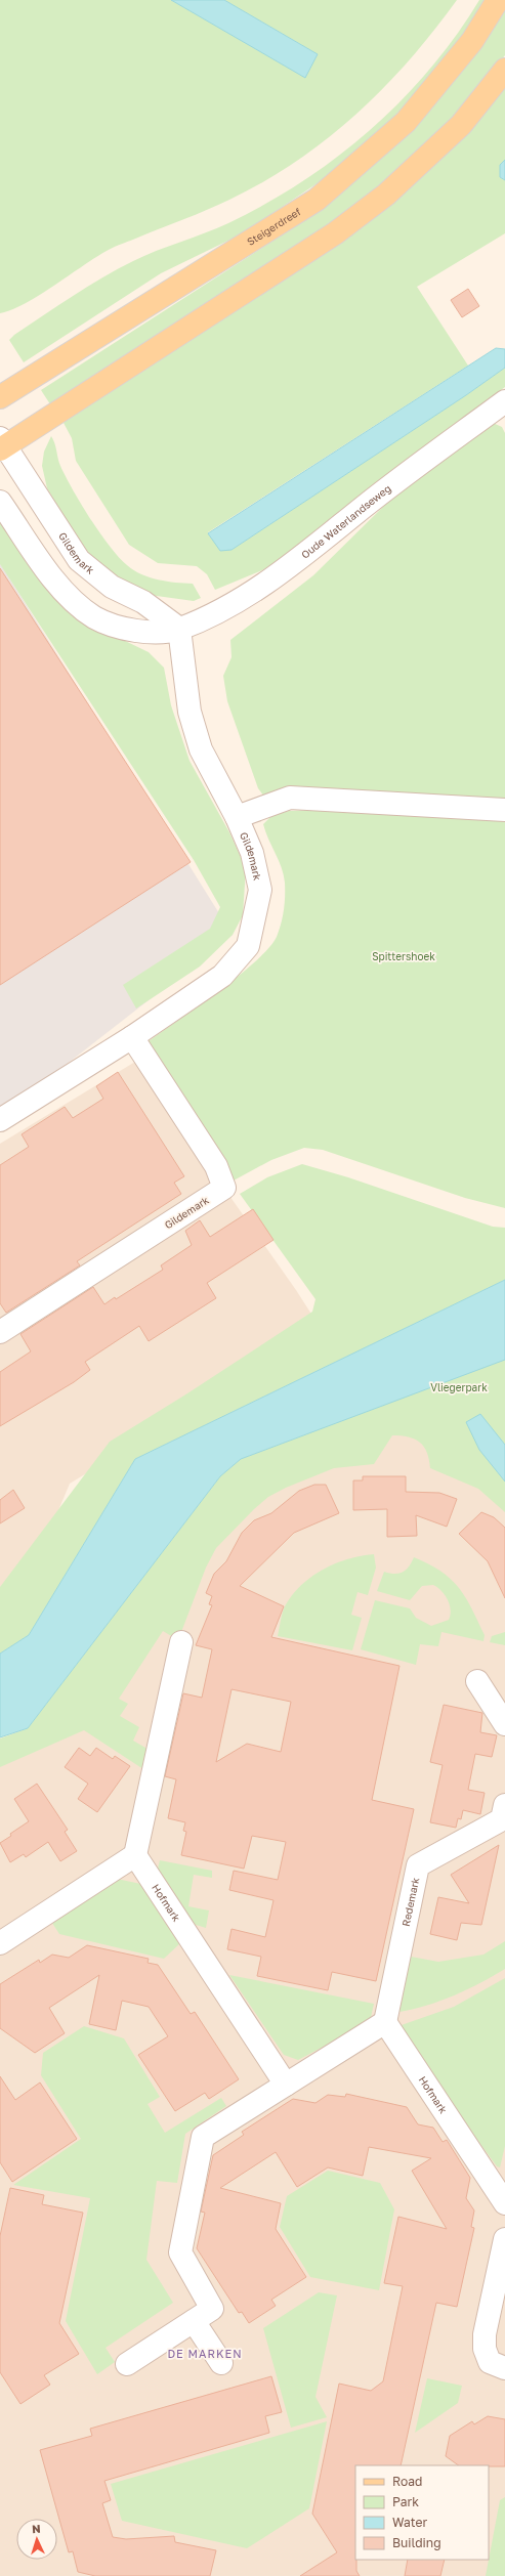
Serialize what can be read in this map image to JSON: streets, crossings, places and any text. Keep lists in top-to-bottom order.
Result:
{
  "streets": {
    "main road": ["Steigerdreef"],
    "street": [
      "Oude Waterlandseweg",
      "Gildemark",
      "Redemark",
      "Hofmark"
    ]
  },
  "crossings": [
    ["Oude Waterlandseweg", "Gildemark"],
    ["Redemark", "Hofmark"]
  ],
  "districts": ["DE MARKEN"],
  "parks": ["Spittershoek", "Vliegerpark"],
  "legend": [
    "Road",
    "Park",
    "Water",
    "Building"
  ],
  "north": "top"
}
